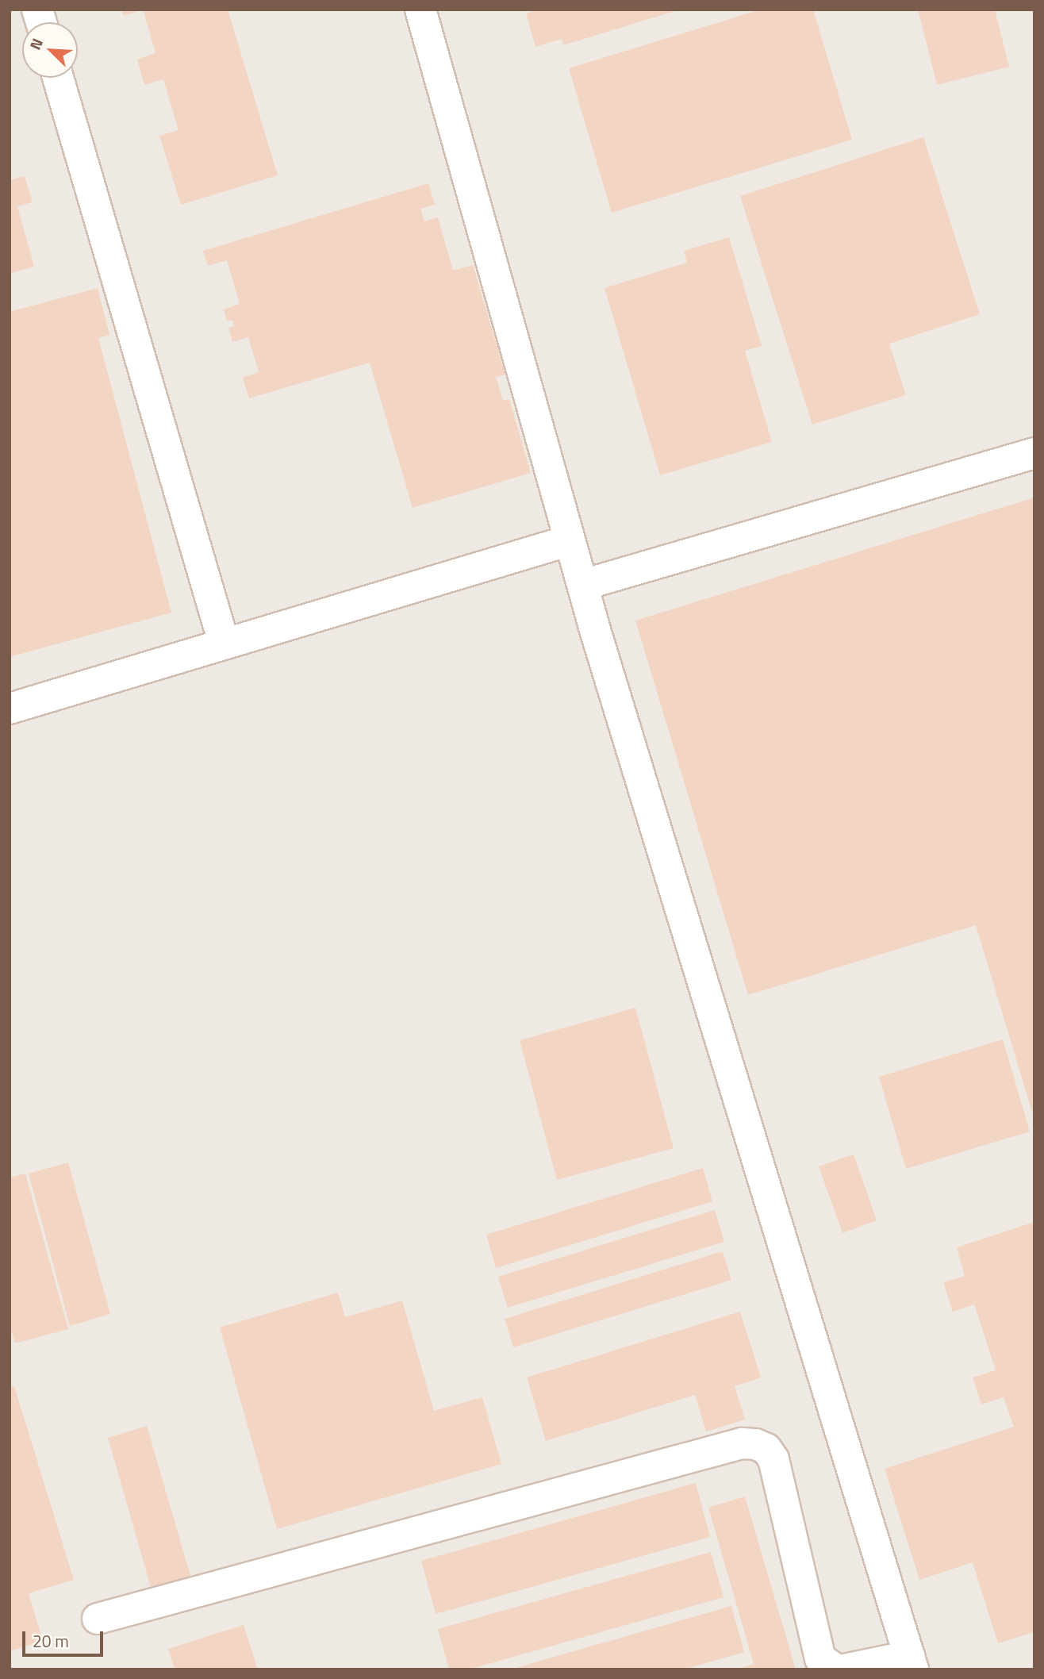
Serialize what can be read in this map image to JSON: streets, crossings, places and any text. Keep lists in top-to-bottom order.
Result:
{
  "scale_bar": "20 m",
  "north": "top left"
}
